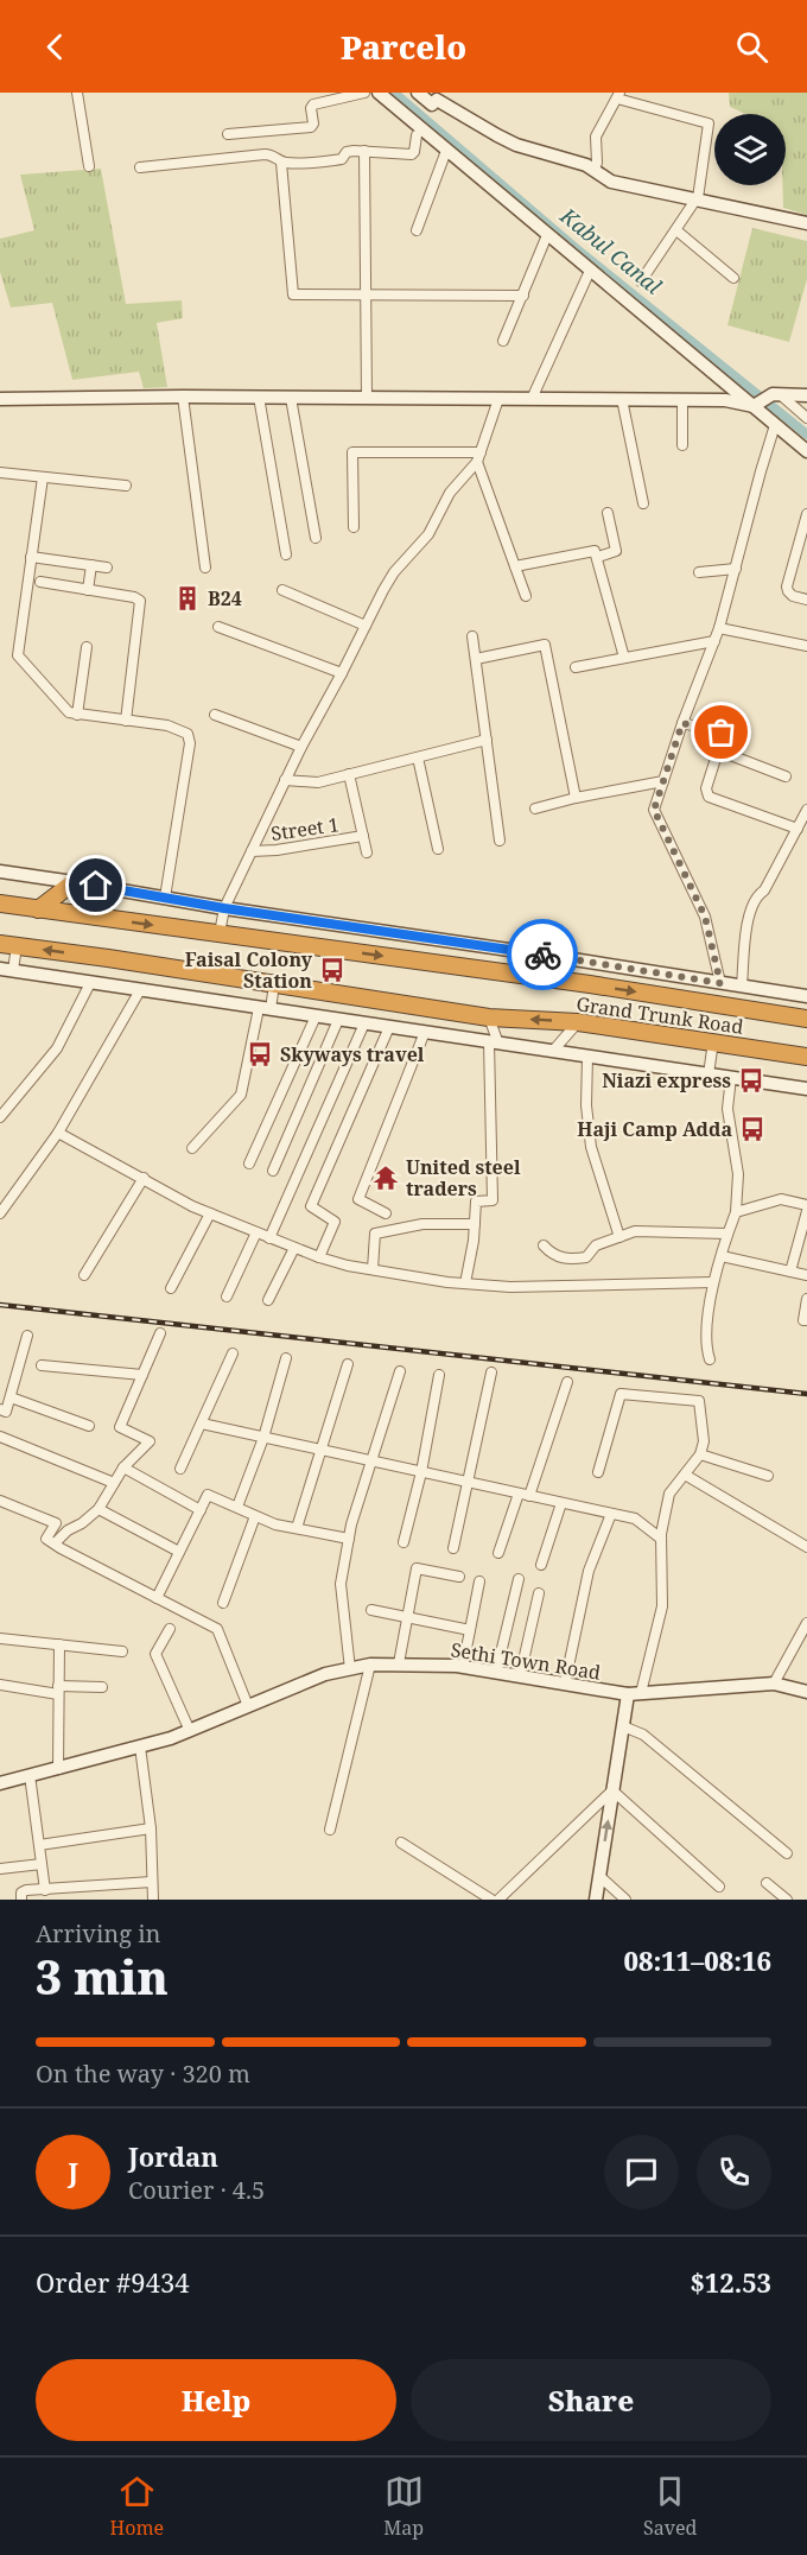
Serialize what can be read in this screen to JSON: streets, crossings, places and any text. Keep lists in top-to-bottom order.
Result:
{
  "streets": {
    "highway": ["Grand Trunk Road"],
    "street": ["Street 1", "Sethi Town Road"]
  },
  "water": ["Kabul Canal"],
  "places": {
    "building": ["B24"],
    "bus stop": [
      "Faisal Colony Station",
      "Skyways travel",
      "Niazi express",
      "Haji Camp Adda"
    ],
    "temple": ["United steel traders"]
  },
  "page": {
    "header": "Parcelo",
    "heading": ["3 min", "Arriving in", "08:11–08:16"],
    "panel": [
      "Jordan",
      "Courier · 4.5",
      "Order #9434",
      "$12.53"
    ],
    "bar": "On the way · 320 m",
    "round": "J",
    "buttons": ["Help", "Share"],
    "tabs": ["Home", "Map", "Saved"]
  }
}
